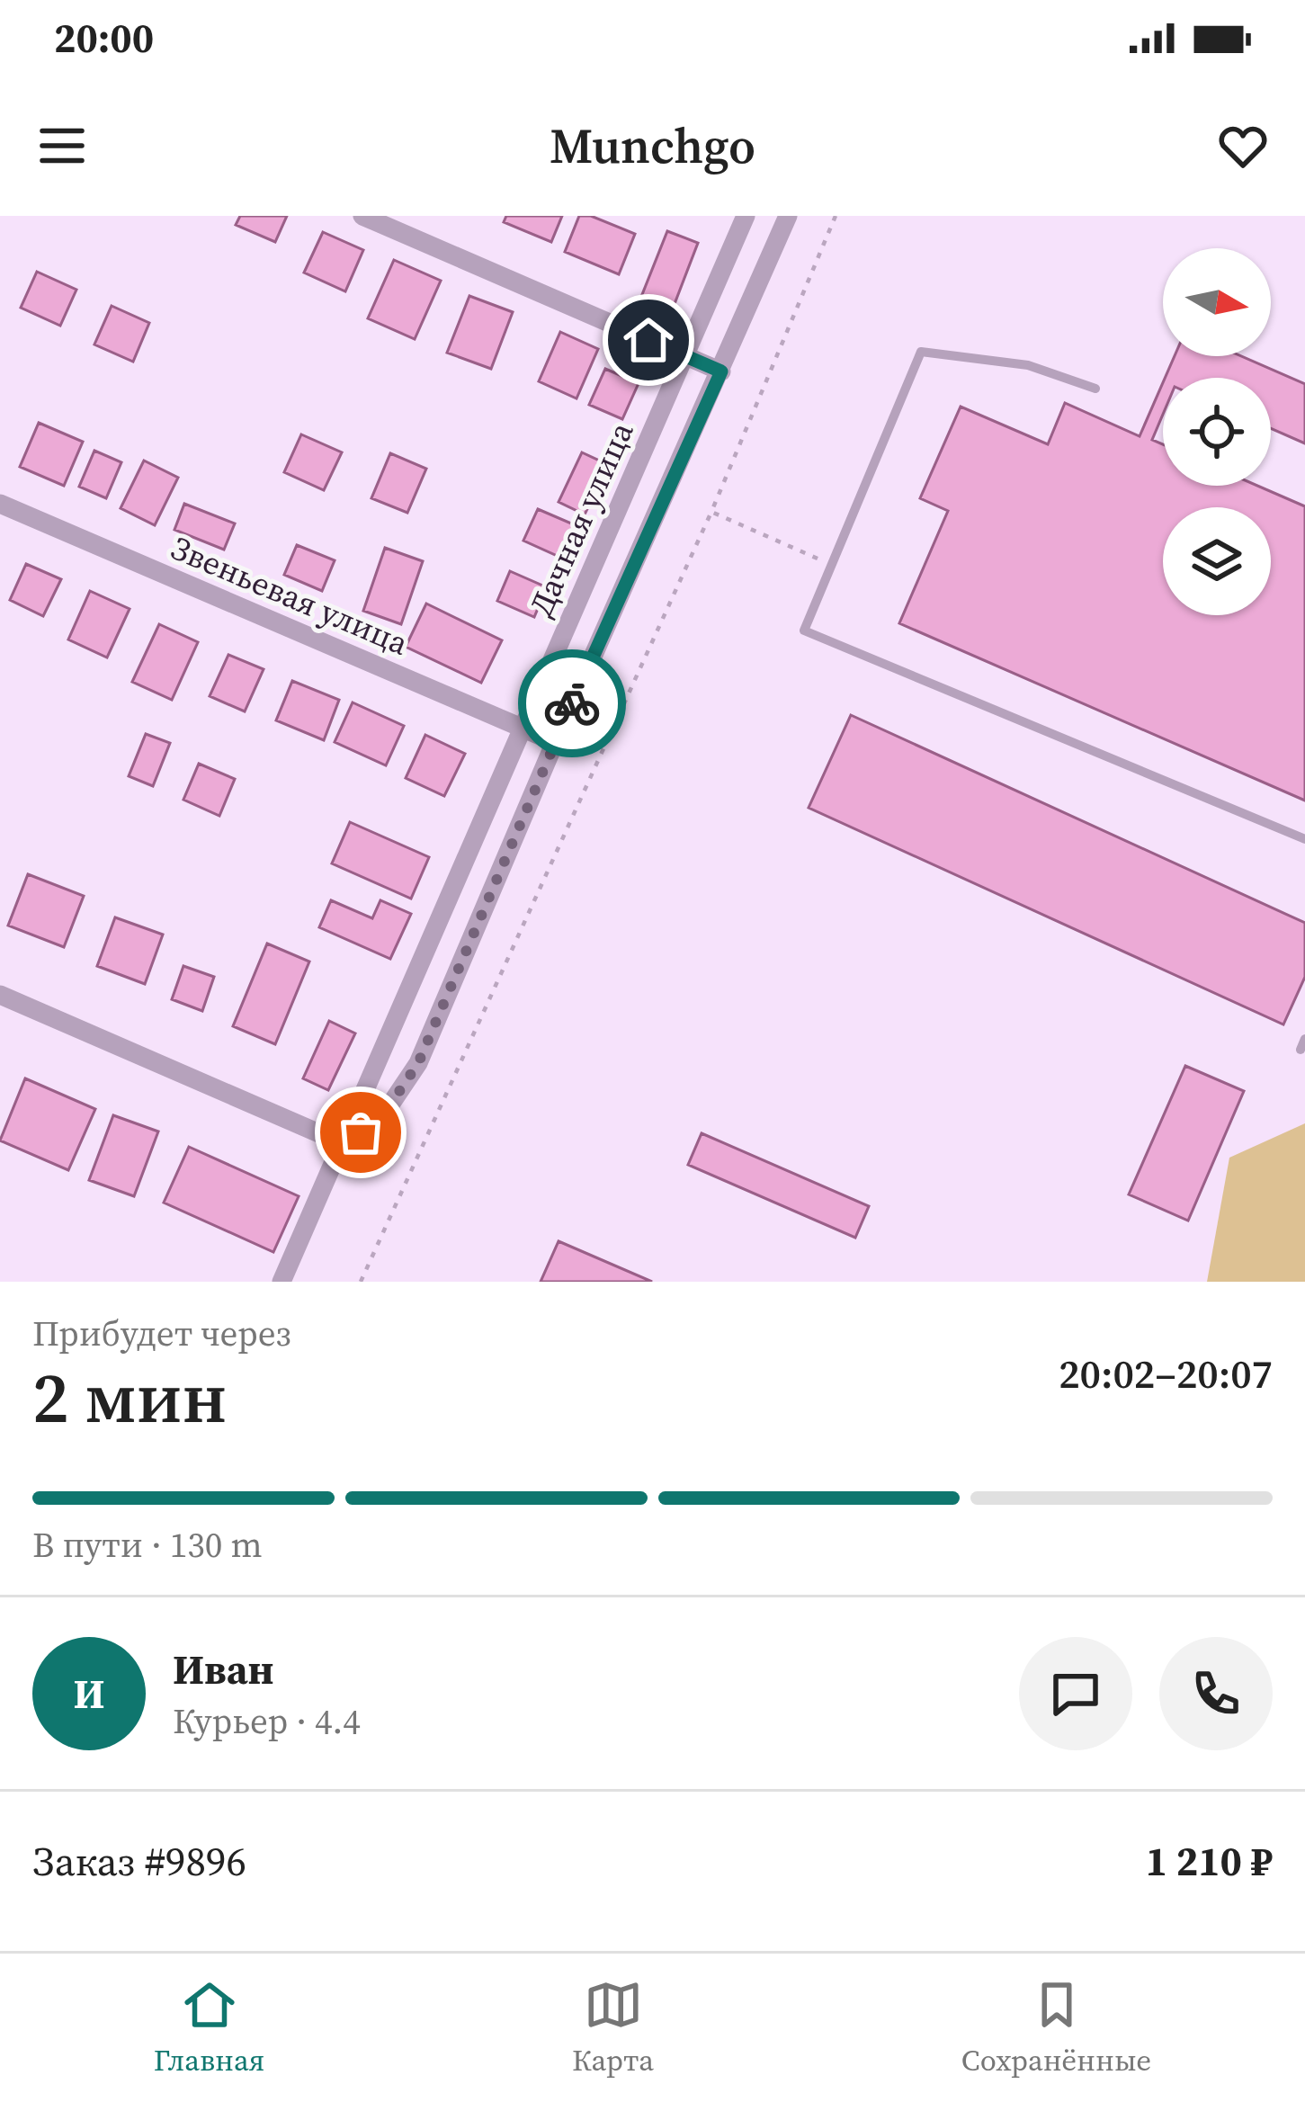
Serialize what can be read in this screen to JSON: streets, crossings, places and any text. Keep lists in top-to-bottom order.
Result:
{
  "streets": {
    "street": ["Дачная улица", "Звеньевая улица"]
  },
  "crossings": [
    ["Дачная улица", "Звеньевая улица"]
  ],
  "north": "right",
  "page": {
    "status": "20:00",
    "header": "Munchgo",
    "heading": ["2 мин", "Прибудет через", "20:02–20:07"],
    "panel": [
      "Иван",
      "Курьер · 4.4",
      "Заказ #9896",
      "1 210 ₽"
    ],
    "bar": "В пути · 130 m",
    "round": "И",
    "tabs": ["Главная", "Карта", "Сохранённые"]
  }
}
